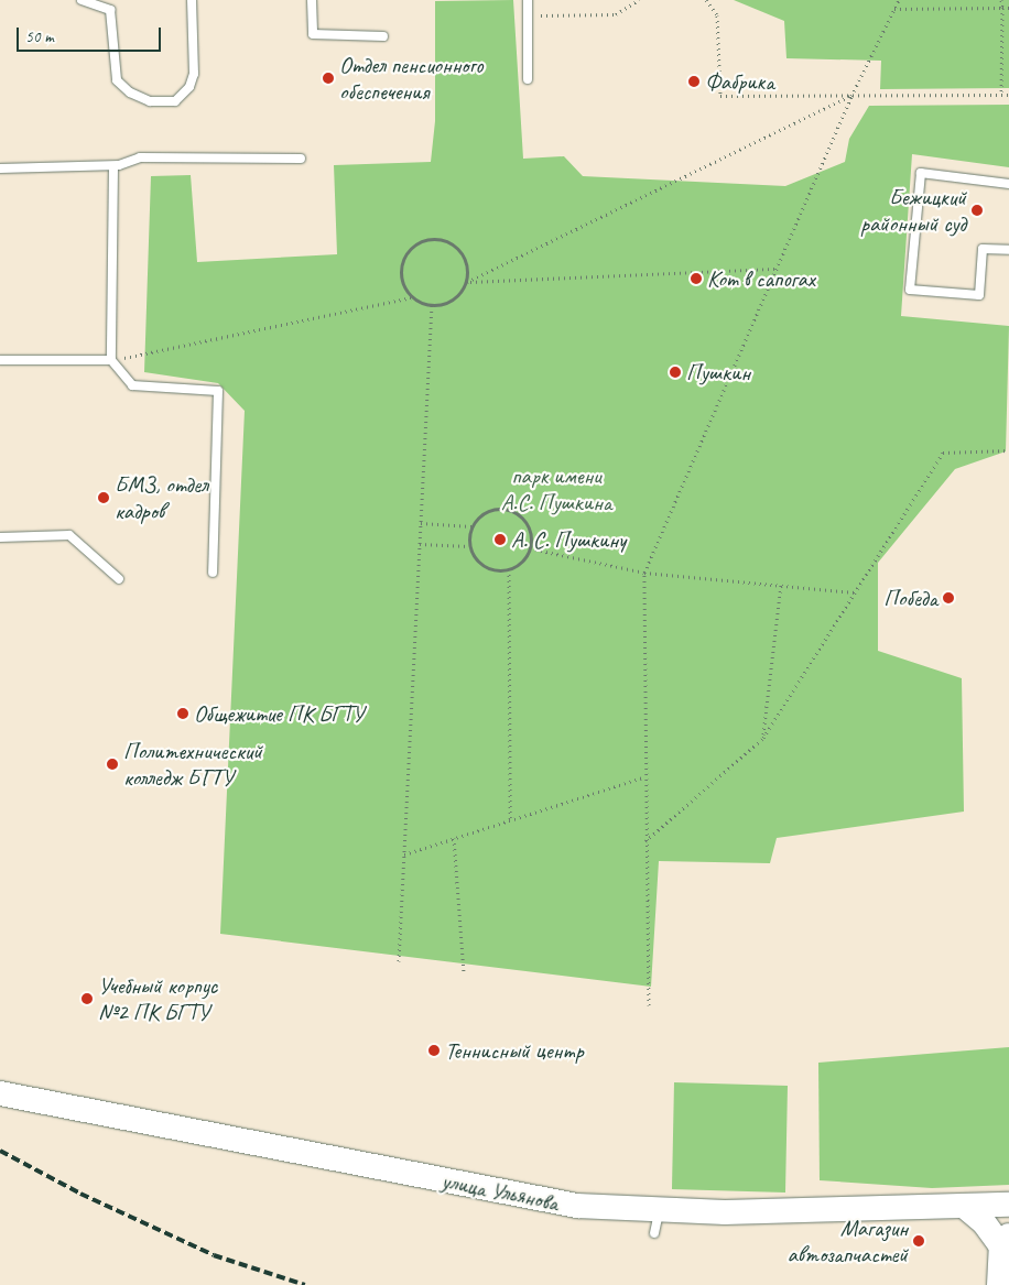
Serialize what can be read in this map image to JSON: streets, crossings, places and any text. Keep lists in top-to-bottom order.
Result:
{
  "streets": {
    "main road": ["улица Ульянова"]
  },
  "parks": ["парк имени А.С. Пушкина"],
  "places": [
    "Отдел пенсионного обеспечения",
    "Фабрика",
    "Бежицкий районный суд",
    "Кот в сапогах",
    "Пушкин",
    "БМЗ, отдел кадров",
    "А. С. Пушкину",
    "Победа",
    "Общежитие ПК БГТУ",
    "Политехнический колледж БГТУ",
    "Учебный корпус №2 ПК БГТУ",
    "Теннисный центр",
    "Магазин автозапчастей"
  ],
  "scale_bar": "50 m"
}
